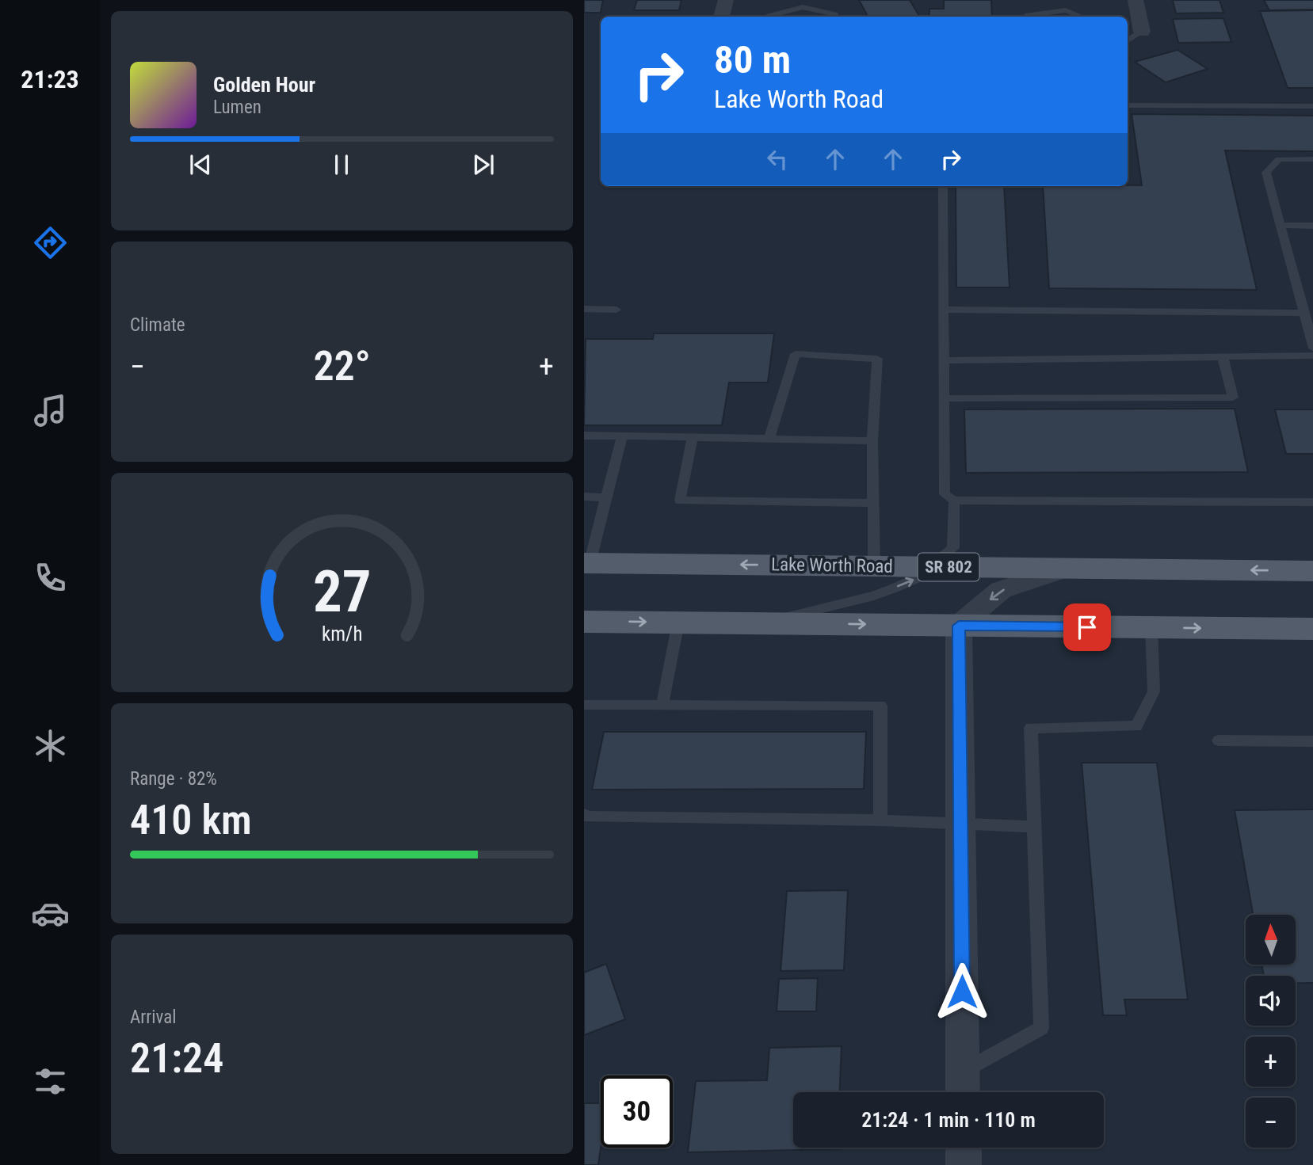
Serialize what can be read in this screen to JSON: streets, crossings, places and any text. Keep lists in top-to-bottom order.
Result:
{
  "streets": {
    "main road": ["Lake Worth Road", "SR 802"]
  },
  "north": "top",
  "page": {
    "tabs": "21:23",
    "turn": ["80 m", "Lake Worth Road"],
    "song": ["Golden Hour", "Lumen"],
    "tile": [
      "Climate",
      ["Range · 82%", "410 km"],
      ["Arrival", "21:24"]
    ],
    "heat": ["−", "22°", "+"],
    "map_buttons": ["+", "−"],
    "limit": "30",
    "trip": "21:24 · 1 min · 110 m",
    "gauge": ["27", "km/h"]
  }
}
